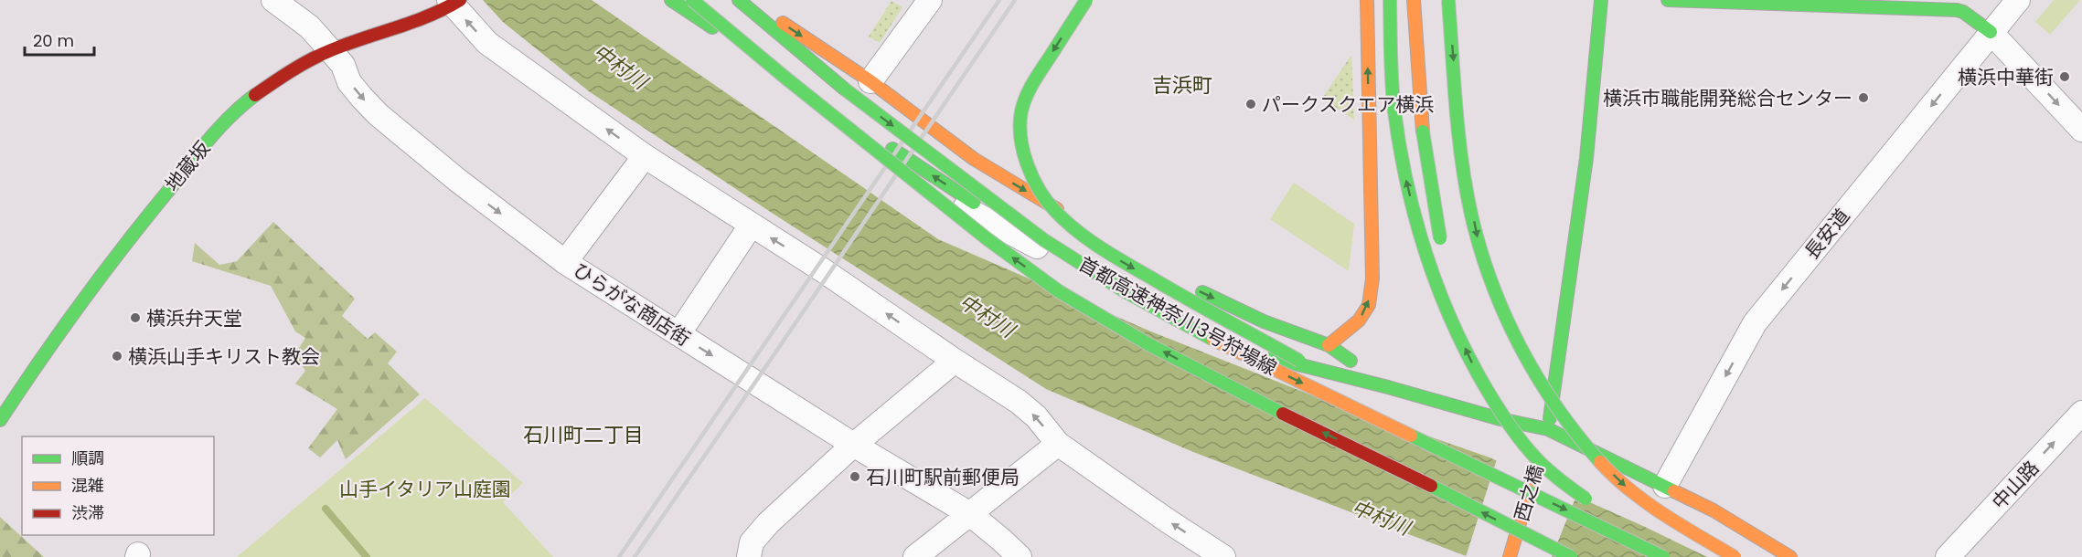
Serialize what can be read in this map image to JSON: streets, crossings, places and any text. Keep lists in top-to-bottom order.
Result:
{
  "streets": {
    "main road": ["地蔵坂", "首都高速神奈川3号狩場線", "西之橋"],
    "street": ["長安道", "ひらがな商店街", "中山路"]
  },
  "crossings": [
    ["地蔵坂", "ひらがな商店街"]
  ],
  "one_way": ["長安道", "中山路"],
  "districts": ["吉浜町", "石川町二丁目"],
  "water": ["中村川"],
  "parks": ["山手イタリア山庭園"],
  "places": [
    "横浜中華街",
    "横浜市職能開発総合センター",
    "パークスクエア横浜",
    "横浜弁天堂",
    "横浜山手キリスト教会",
    "石川町駅前郵便局"
  ],
  "legend": ["順調", "混雑", "渋滞"],
  "scale_bar": "20 m"
}
